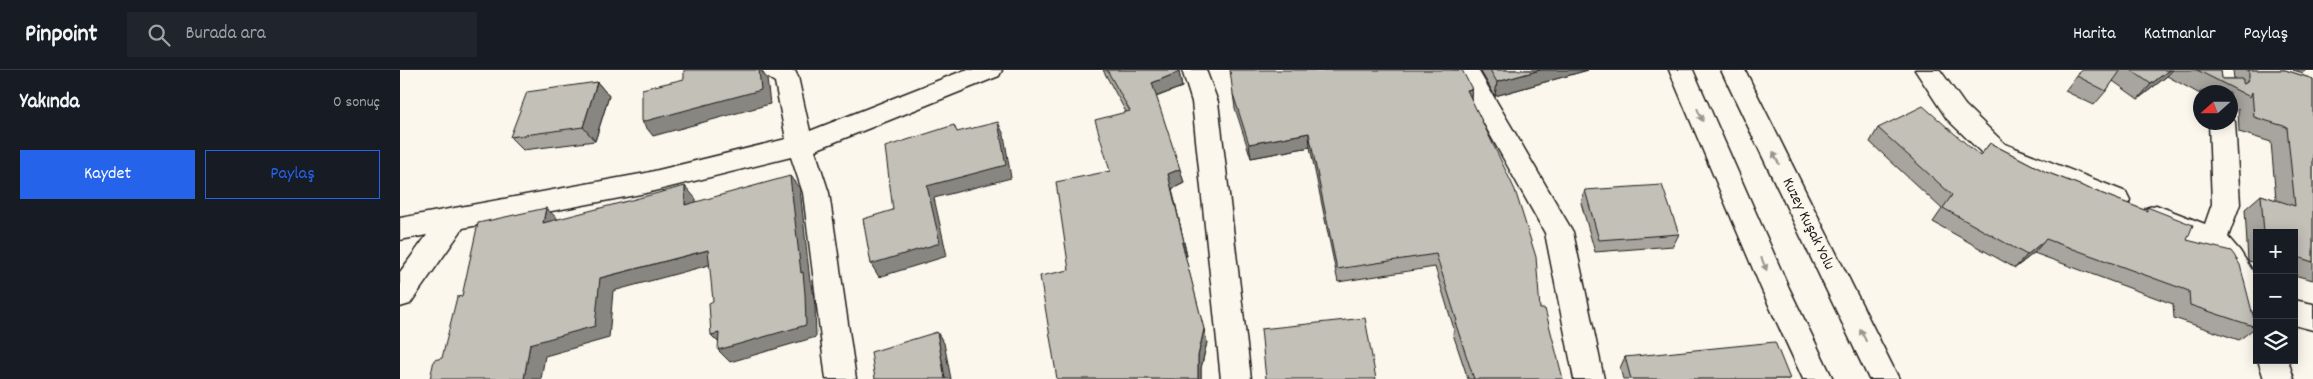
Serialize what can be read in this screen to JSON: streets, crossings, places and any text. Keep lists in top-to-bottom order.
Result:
{
  "streets": {
    "street": ["Kuzey Kuşak Yolu"]
  },
  "north": "left",
  "page": {
    "header": "Pinpoint",
    "search": "Burada ara",
    "nav": ["Harita", "Katmanlar", "Paylaş"],
    "heading": ["Yakında", "0 sonuç"],
    "buttons": ["Kaydet", "Paylaş"],
    "map_buttons": ["+", "−"]
  }
}
